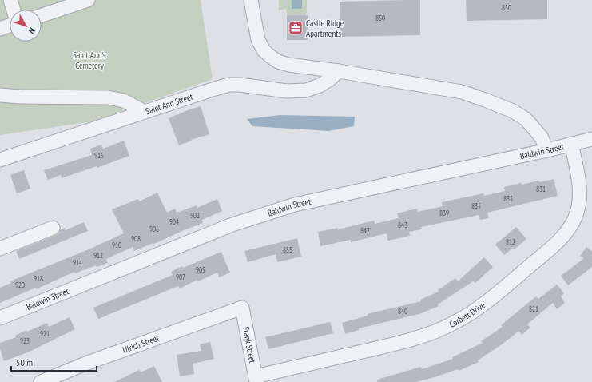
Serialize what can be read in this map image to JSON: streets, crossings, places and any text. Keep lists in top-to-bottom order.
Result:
{
  "streets": {
    "street": [
      "Saint Ann Street",
      "Baldwin Street",
      "Corbett Drive",
      "Ulrich Street",
      "Frank Street"
    ]
  },
  "crossings": [
    ["Baldwin Street", "Corbett Drive"],
    ["Corbett Drive", "Frank Street"],
    ["Ulrich Street", "Frank Street"]
  ],
  "parks": ["Saint Ann's Cemetery"],
  "places": {
    "office": ["Castle Ridge Apartments"]
  },
  "house_numbers": [
    "850",
    "850",
    "915",
    "831",
    "833",
    "835",
    "839",
    "902",
    "904",
    "843",
    "906",
    "847",
    "908",
    "812",
    "910",
    "855",
    "912",
    "914",
    "905",
    "907",
    "918",
    "920",
    "821",
    "840",
    "921",
    "923"
  ],
  "scale_bar": "50 m",
  "north": "bottom right"
}
